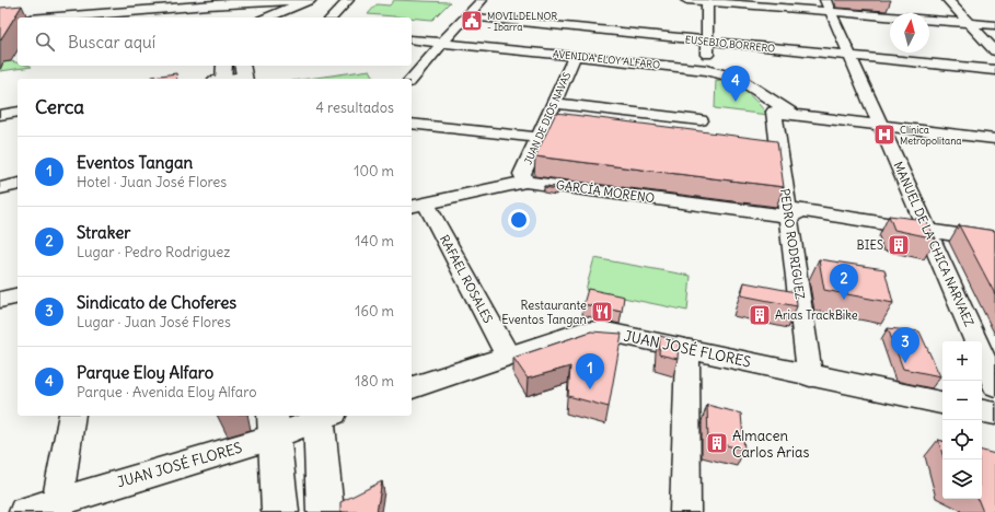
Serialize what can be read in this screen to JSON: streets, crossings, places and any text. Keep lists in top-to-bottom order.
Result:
{
  "streets": {
    "street": [
      "EUSEBIO BORRERO",
      "AVENIDA ELOY ALFARO",
      "JUAN DE DIOS NAVAS",
      "GARCÍA MORENO",
      "PEDRO RODRIGUEZ",
      "MANUEL DE LA CHICA NARVAEZ",
      "RAFAEL ROSALES",
      "JUAN JOSÉ FLORES"
    ]
  },
  "crossings": [
    ["EUSEBIO BORRERO", "MANUEL DE LA CHICA NARVAEZ"],
    ["AVENIDA ELOY ALFARO", "JUAN DE DIOS NAVAS"],
    ["AVENIDA ELOY ALFARO", "PEDRO RODRIGUEZ"],
    ["JUAN DE DIOS NAVAS", "GARCÍA MORENO"],
    ["GARCÍA MORENO", "PEDRO RODRIGUEZ"],
    ["GARCÍA MORENO", "MANUEL DE LA CHICA NARVAEZ"],
    ["GARCÍA MORENO", "RAFAEL ROSALES"],
    ["PEDRO RODRIGUEZ", "JUAN JOSÉ FLORES"],
    ["RAFAEL ROSALES", "JUAN JOSÉ FLORES"]
  ],
  "places": {
    "public building": ["MOVILDELNOR - Ibarra"],
    "hospital": ["Clínica Metropolitana"],
    "building": ["BIES", "Arias TrackBike", "Almacen Carlos Arias"],
    "restaurant": ["Restaurante Eventos Tangan"]
  },
  "north": "top",
  "page": {
    "search": "Buscar aquí",
    "pins": [
      "4",
      "2",
      "3",
      "1"
    ],
    "heading": ["Cerca", "4 resultados"],
    "list": [
      {
        "mark": "1",
        "name": "Eventos Tangan",
        "note": "Hotel · Juan José Flores",
        "value": "100 m"
      },
      {
        "mark": "2",
        "name": "Straker",
        "note": "Lugar · Pedro Rodriguez",
        "value": "140 m"
      },
      {
        "mark": "3",
        "name": "Sindicato de Choferes",
        "note": "Lugar · Juan José Flores",
        "value": "160 m"
      },
      {
        "mark": "4",
        "name": "Parque Eloy Alfaro",
        "note": "Parque · Avenida Eloy Alfaro",
        "value": "180 m"
      }
    ],
    "map_buttons": ["+", "−"]
  }
}
